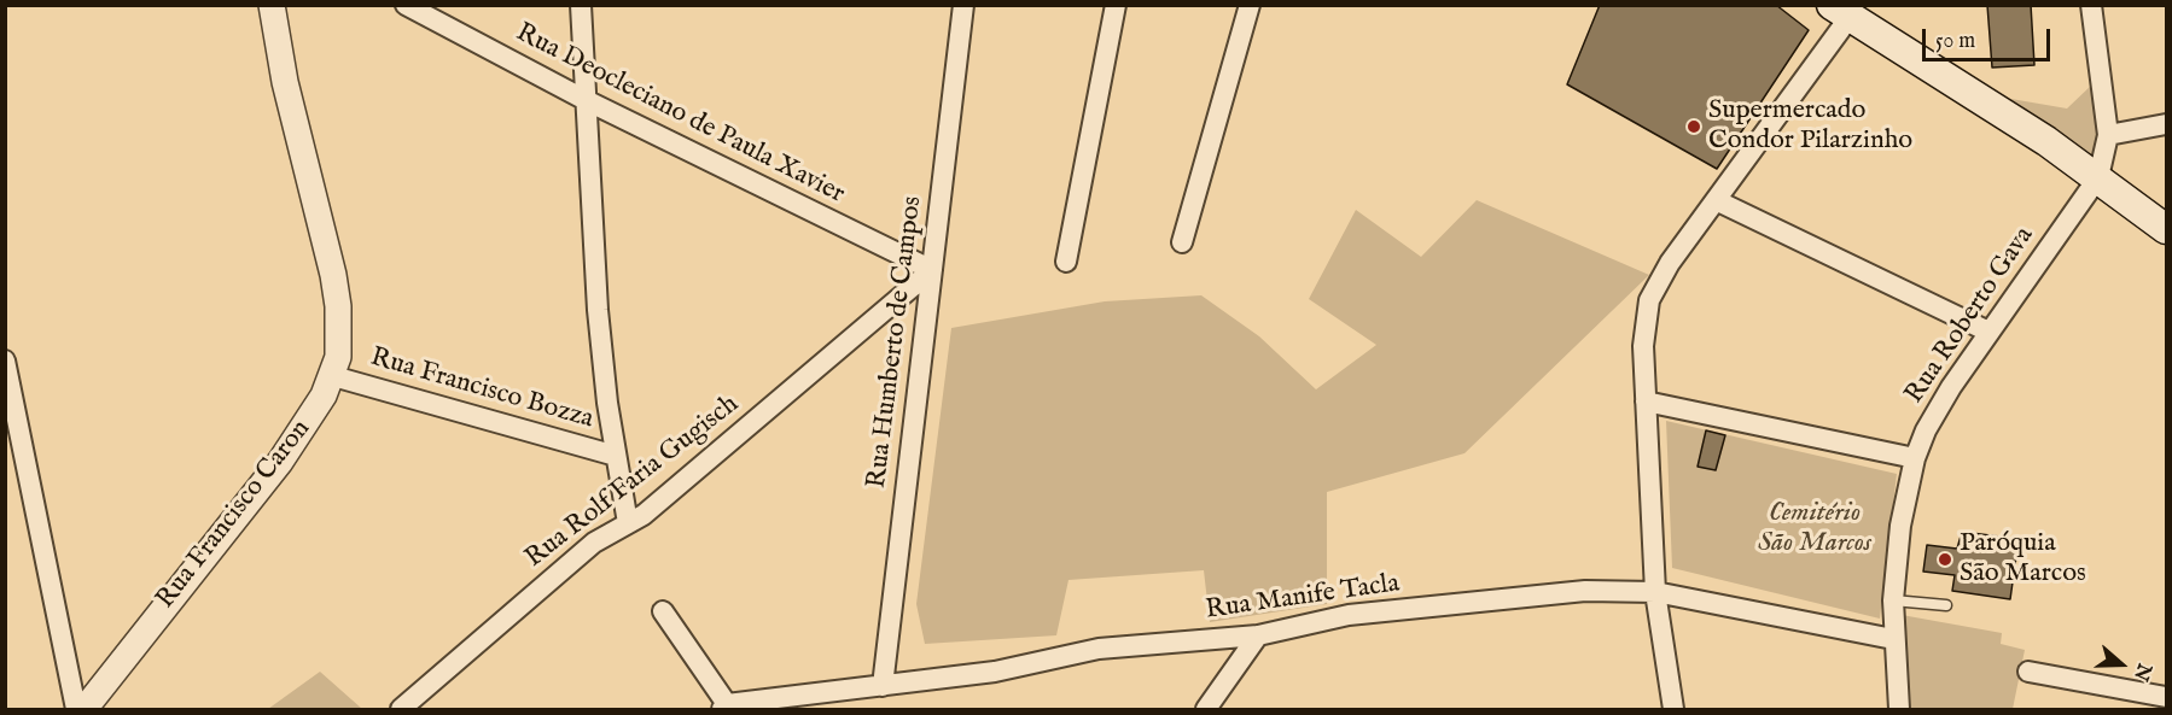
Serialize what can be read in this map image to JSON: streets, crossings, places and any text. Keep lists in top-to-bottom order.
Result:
{
  "streets": {
    "street": [
      "Rua Deocleciano de Paula Xavier",
      "Rua Roberto Gava",
      "Rua Humberto de Campos",
      "Rua Francisco Bozza",
      "Rua Rolf Faria Gugisch",
      "Rua Francisco Caron",
      "Rua Manife Tacla"
    ]
  },
  "crossings": [
    ["Rua Deocleciano de Paula Xavier", "Rua Humberto de Campos"],
    ["Rua Deocleciano de Paula Xavier", "Rua Rolf Faria Gugisch"],
    ["Rua Roberto Gava", "Rua Manife Tacla"],
    ["Rua Humberto de Campos", "Rua Rolf Faria Gugisch"],
    ["Rua Humberto de Campos", "Rua Manife Tacla"],
    ["Rua Francisco Bozza", "Rua Francisco Caron"]
  ],
  "parks": ["Cemitério São Marcos"],
  "places": ["Supermercado Condor Pilarzinho", "Paróquia São Marcos"],
  "scale_bar": "50 m",
  "north": "right"
}
